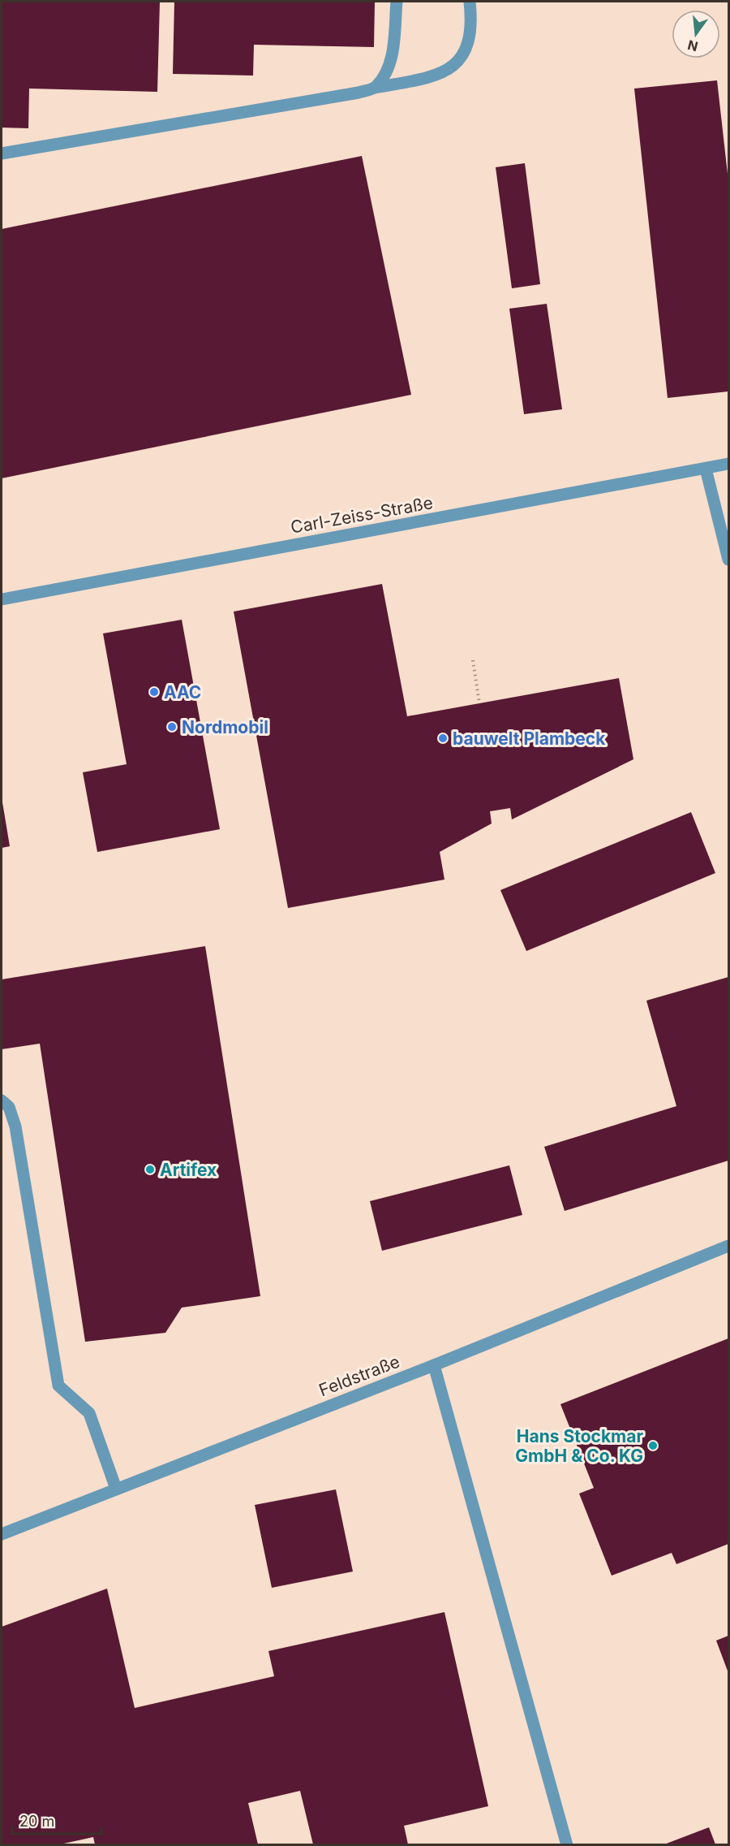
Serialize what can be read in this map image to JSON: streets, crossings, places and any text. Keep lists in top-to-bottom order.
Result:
{
  "streets": {
    "street": ["Carl-Zeiss-Straße", "Feldstraße"]
  },
  "places": [
    "AAC",
    "Nordmobil",
    "bauwelt Plambeck",
    "Artifex",
    "Hans Stockmar GmbH & Co. KG"
  ],
  "scale_bar": "20 m",
  "north": "bottom"
}
